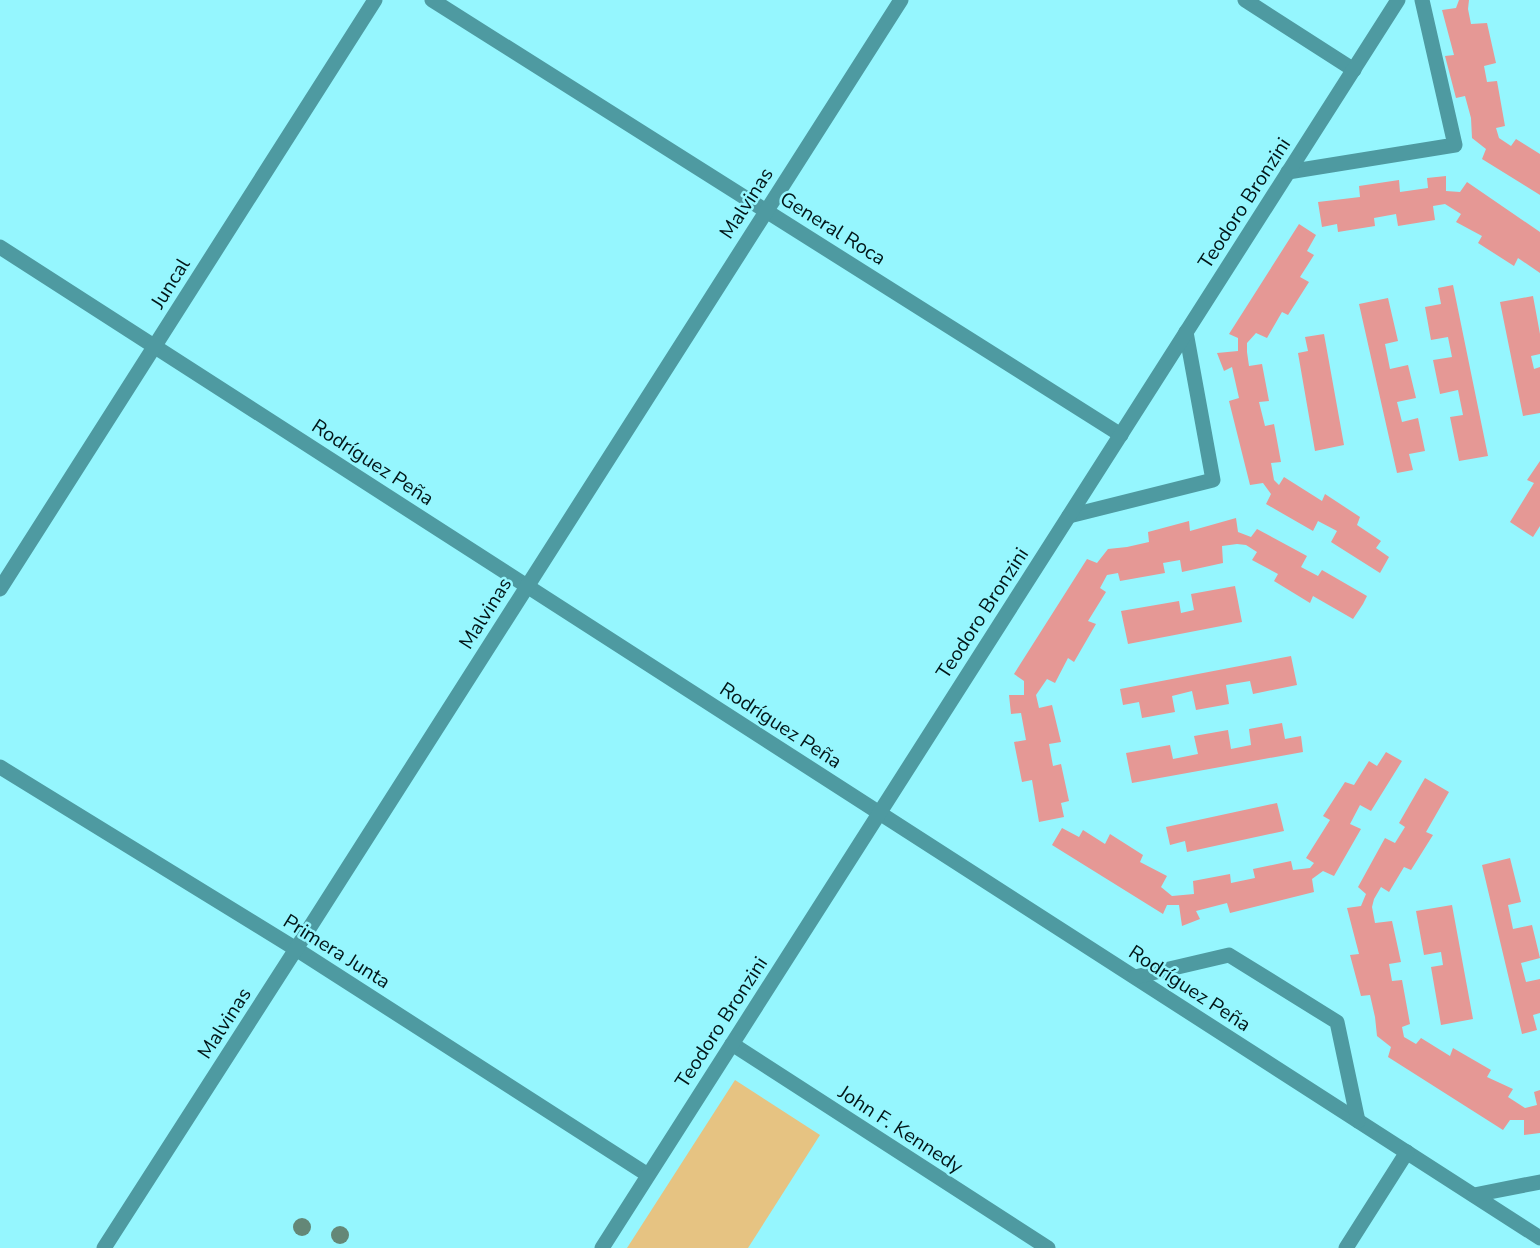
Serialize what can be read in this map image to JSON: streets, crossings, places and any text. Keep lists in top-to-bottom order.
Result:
{
  "streets": {
    "street": [
      "Malvinas",
      "Teodoro Bronzini",
      "General Roca",
      "Juncal",
      "Rodríguez Peña",
      "Primera Junta",
      "John F. Kennedy"
    ]
  },
  "crossings": [
    ["Malvinas", "General Roca"],
    ["Malvinas", "Rodríguez Peña"],
    ["Malvinas", "Primera Junta"],
    ["Teodoro Bronzini", "General Roca"],
    ["Teodoro Bronzini", "Rodríguez Peña"],
    ["Teodoro Bronzini", "Primera Junta"],
    ["Teodoro Bronzini", "John F. Kennedy"],
    ["Juncal", "Rodríguez Peña"]
  ]
}
